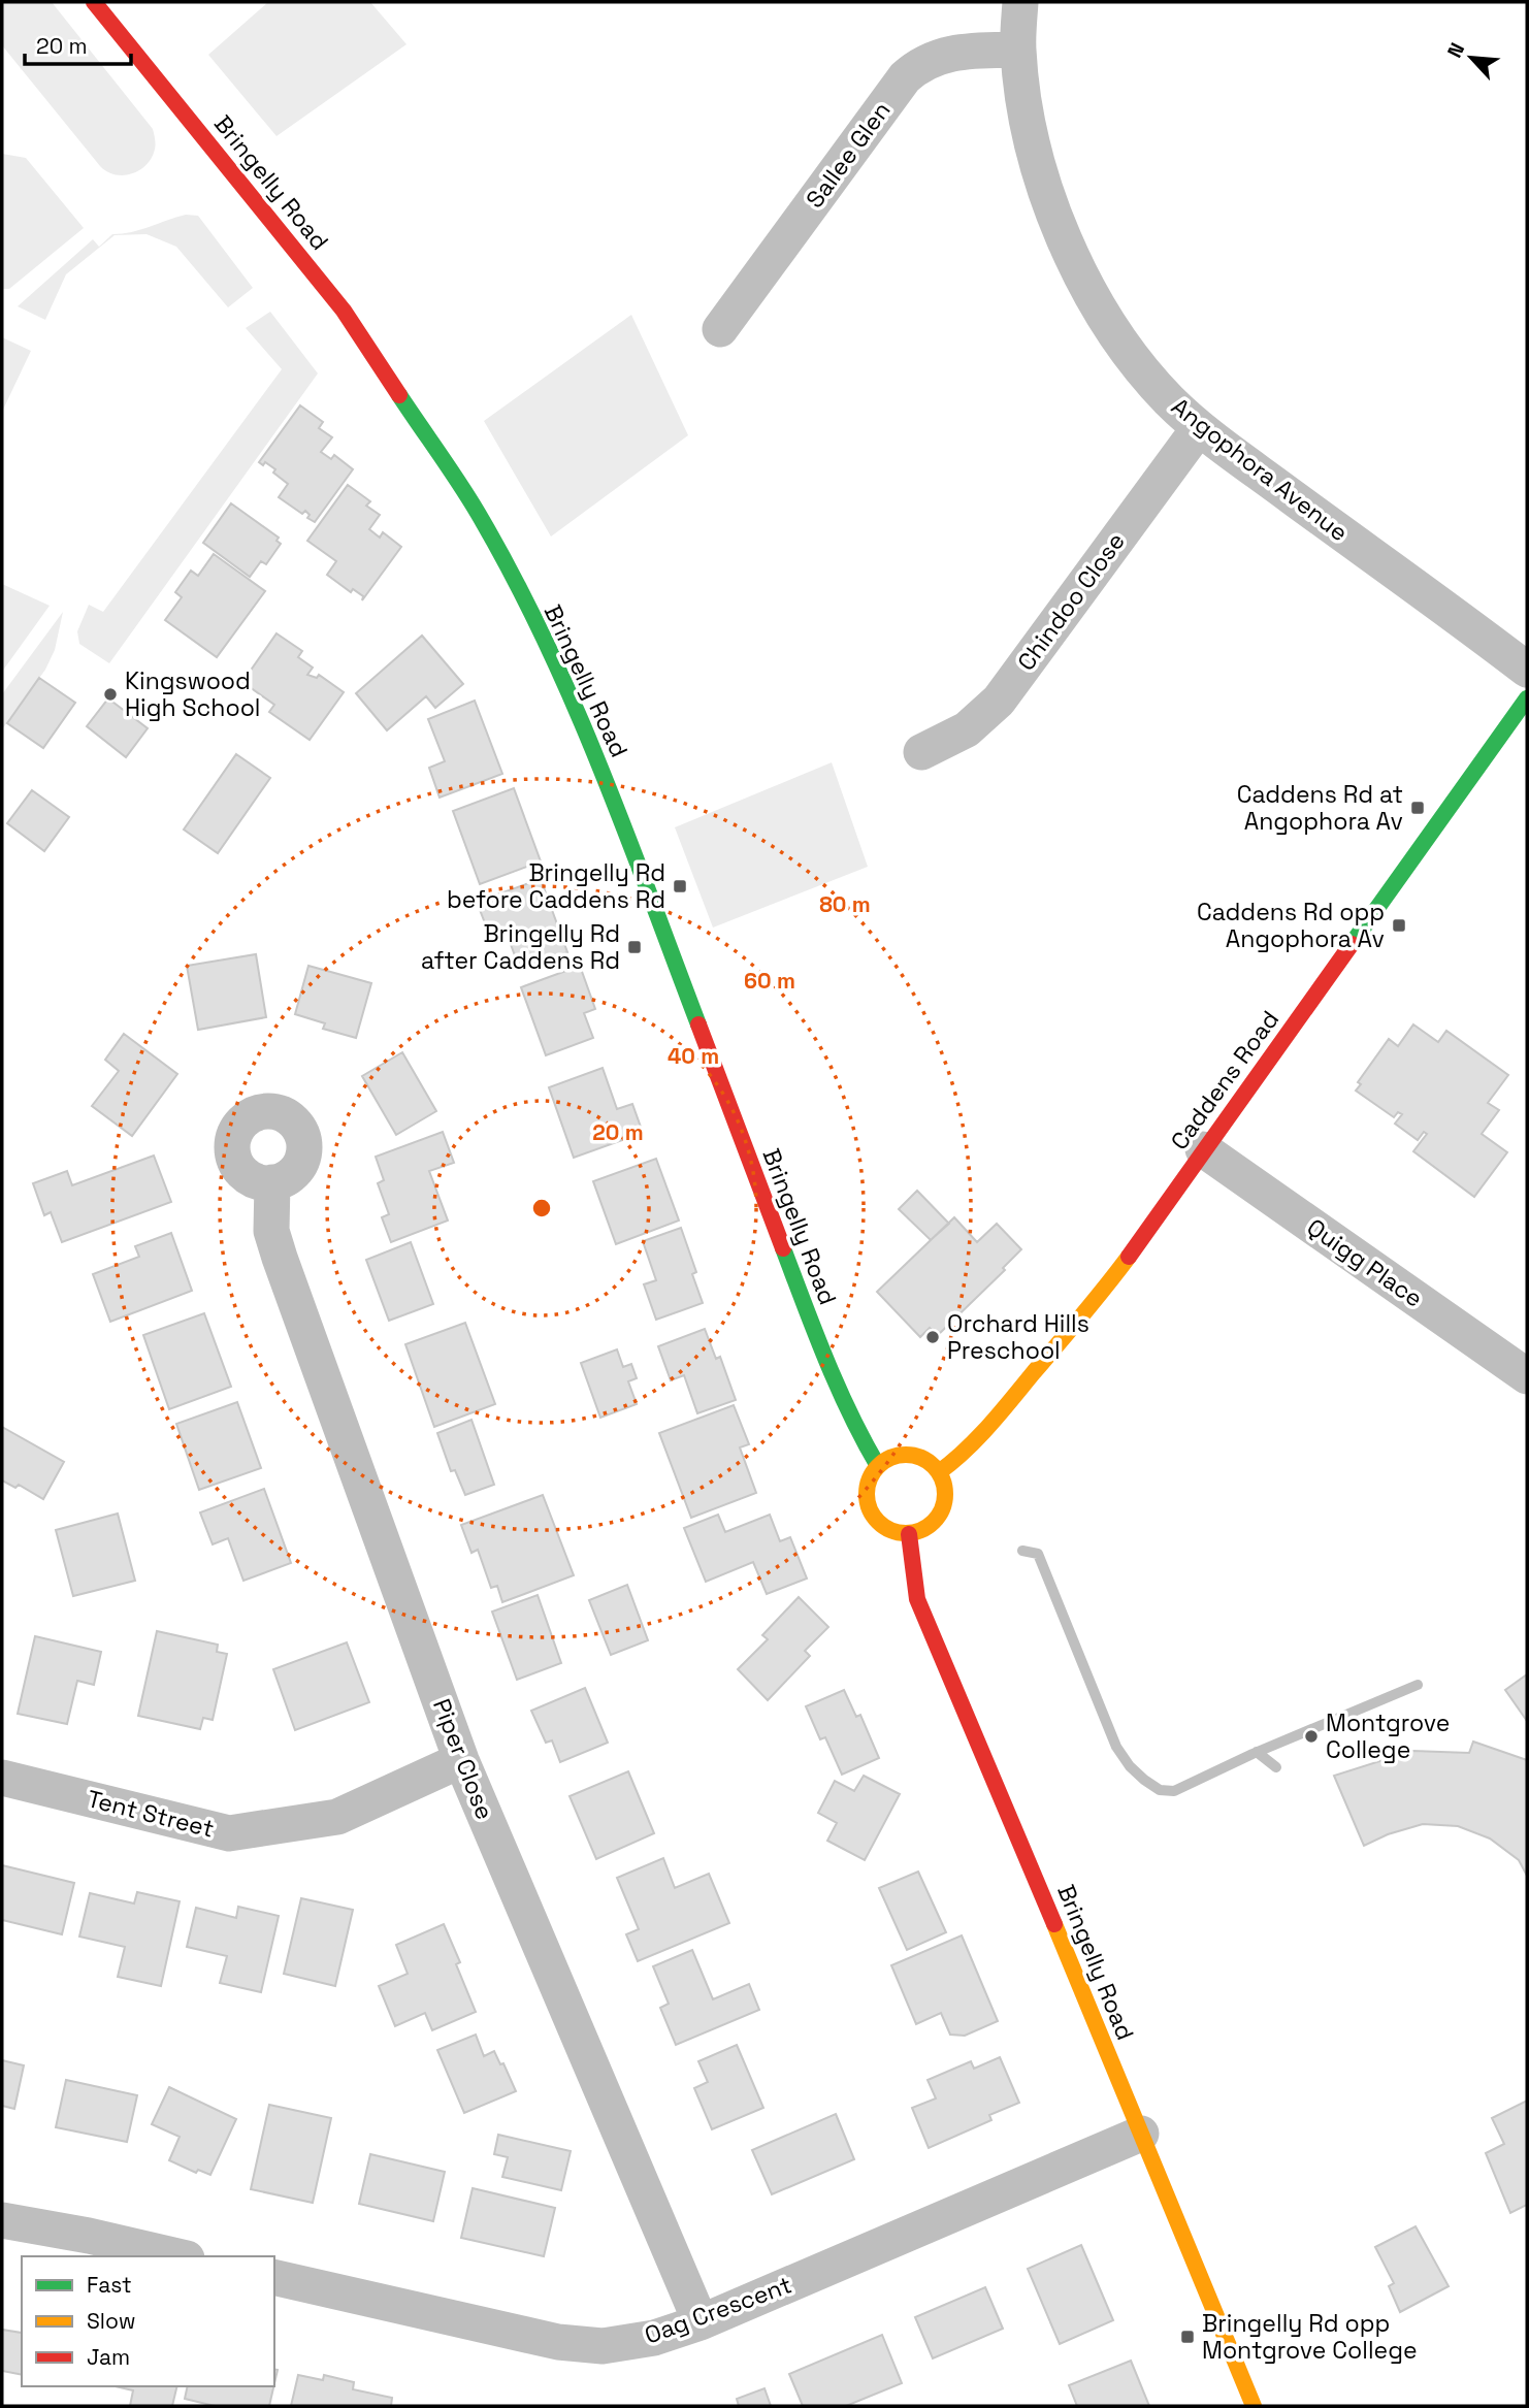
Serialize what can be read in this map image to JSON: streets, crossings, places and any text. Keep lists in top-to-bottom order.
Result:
{
  "streets": {
    "main road": ["Bringelly Road", "Caddens Road"],
    "street": [
      "Sallee Glen",
      "Angophora Avenue",
      "Chindoo Close",
      "Quigg Place",
      "Piper Close",
      "Tent Street",
      "Oag Crescent"
    ]
  },
  "crossings": [
    ["Sallee Glen", "Angophora Avenue"],
    ["Bringelly Road", "Caddens Road"],
    ["Bringelly Road", "Oag Crescent"],
    ["Angophora Avenue", "Chindoo Close"],
    ["Caddens Road", "Quigg Place"],
    ["Piper Close", "Tent Street"],
    ["Piper Close", "Oag Crescent"]
  ],
  "places": {
    "other": ["Kingswood High School", "Orchard Hills Preschool", "Montgrove College"],
    "transit": [
      "Caddens Rd at Angophora Av",
      "Bringelly Rd before Caddens Rd",
      "Caddens Rd opp Angophora Av",
      "Bringelly Rd after Caddens Rd",
      "Bringelly Rd opp Montgrove College"
    ]
  },
  "legend": ["Fast", "Slow", "Jam"],
  "scale_bar": "20 m",
  "north": "top left",
  "rings": [
    "80 m",
    "60 m",
    "40 m",
    "20 m"
  ]
}
